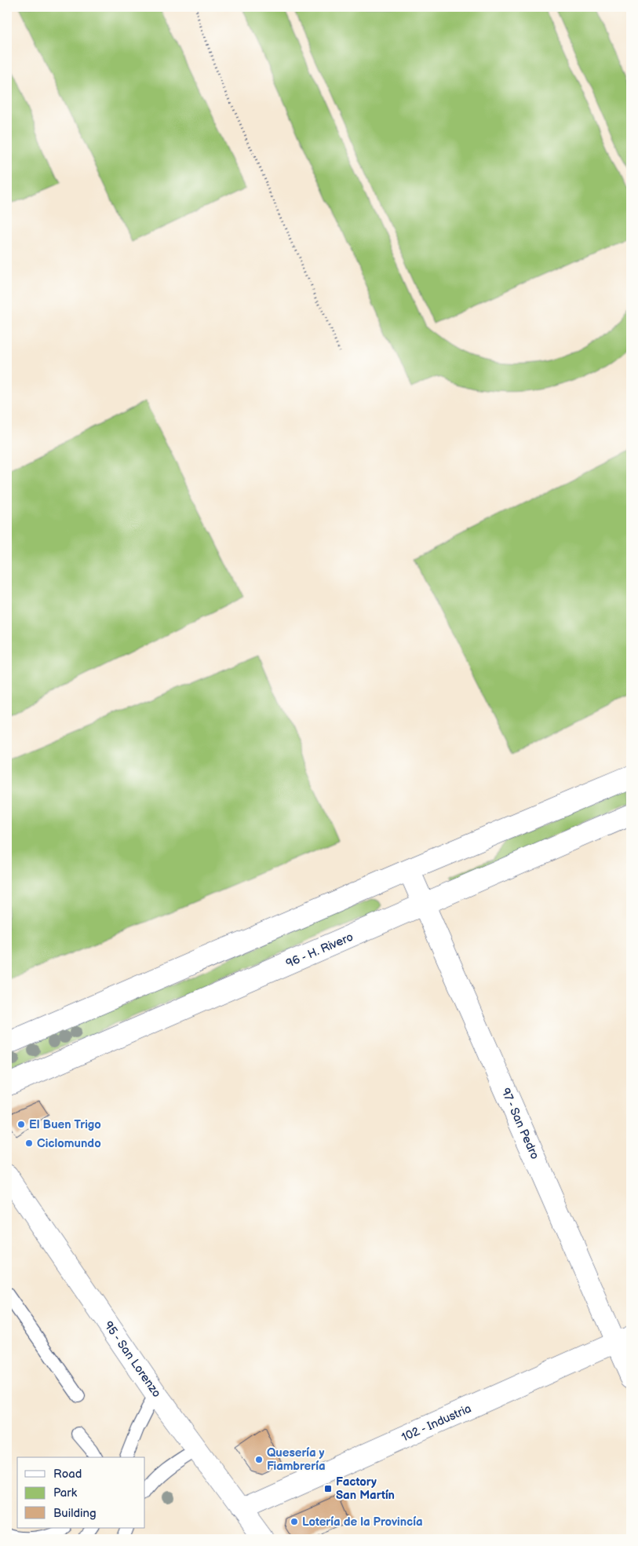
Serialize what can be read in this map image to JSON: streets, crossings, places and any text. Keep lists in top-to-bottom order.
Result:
{
  "streets": {
    "street": [
      "96 - H. Rivero",
      "97 - San Pedro",
      "95 - San Lorenzo",
      "102 - Industria"
    ]
  },
  "crossings": [
    ["96 - H. Rivero", "97 - San Pedro"],
    ["97 - San Pedro", "102 - Industria"],
    ["95 - San Lorenzo", "102 - Industria"]
  ],
  "places": {
    "other": [
      "El Buen Trigo",
      "Ciclomundo",
      "Quesería y Fiambrería",
      "Lotería de la Provincía"
    ],
    "transit": ["Factory San Martín"]
  },
  "legend": ["Road", "Park", "Building"]
}
